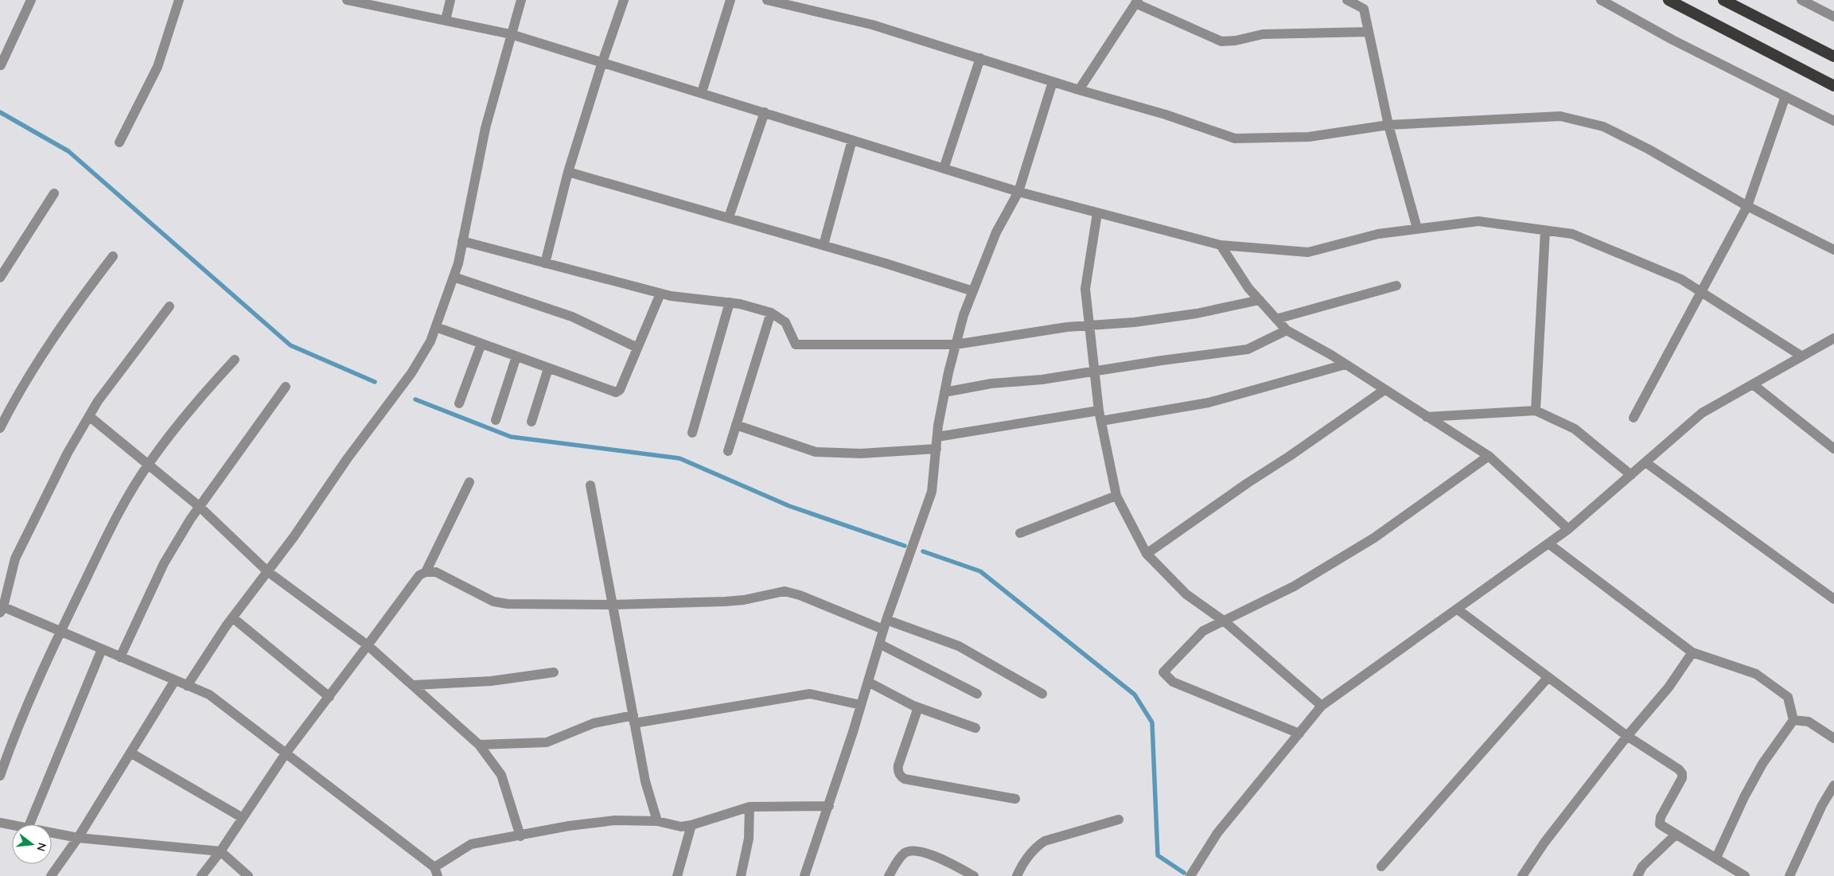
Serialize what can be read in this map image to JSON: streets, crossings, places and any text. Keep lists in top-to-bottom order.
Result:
{
  "north": "right"
}
